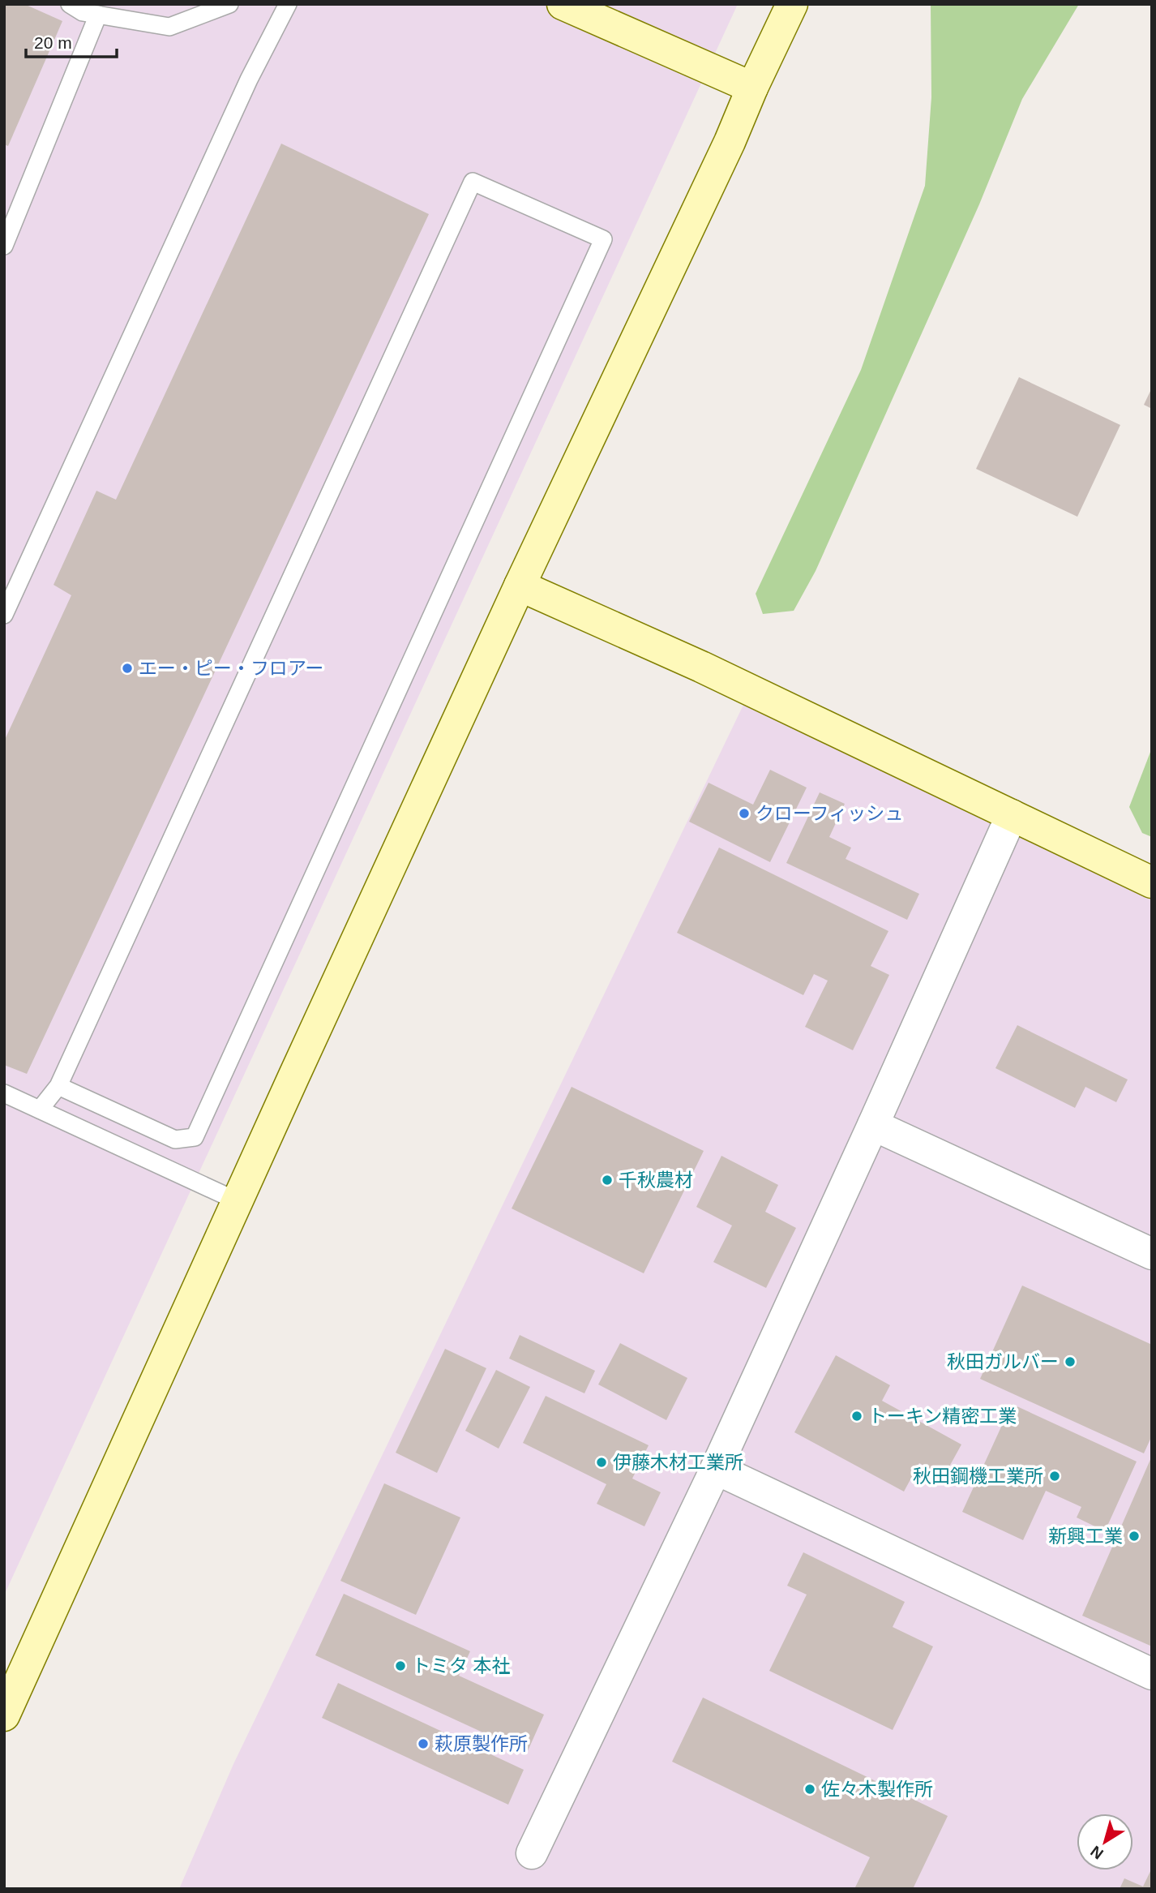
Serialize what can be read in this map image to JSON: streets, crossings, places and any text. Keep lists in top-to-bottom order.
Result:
{
  "places": [
    "エー・ピー・フロアー",
    "クローフィッシュ",
    "千秋農材",
    "秋田ガルバー",
    "トーキン精密工業",
    "伊藤木材工業所",
    "秋田鋼機工業所",
    "新興工業",
    "トミタ 本社",
    "萩原製作所",
    "佐々木製作所"
  ],
  "scale_bar": "20 m",
  "north": "bottom left"
}
